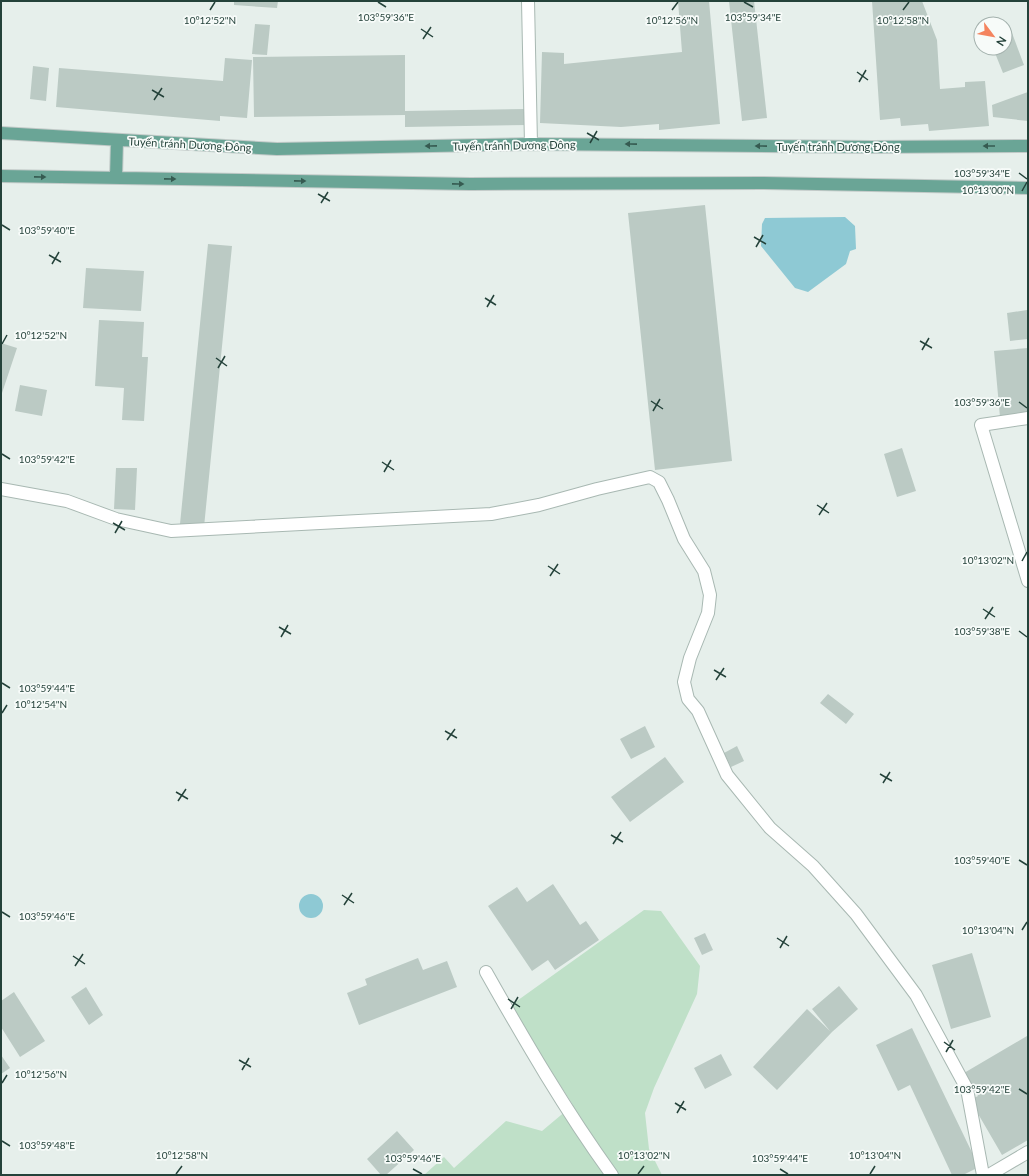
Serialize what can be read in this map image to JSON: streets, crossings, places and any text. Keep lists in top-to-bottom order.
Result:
{
  "streets": {
    "main road": ["Tuyến tránh Dương Đông"]
  },
  "north": "bottom right",
  "coordinates": [
    "103°59'36\"E",
    "103°59'34\"E",
    "10°12'52\"N",
    "10°12'56\"N",
    "10°12'58\"N",
    "10°13'00\"N",
    "103°59'40\"E",
    "103°59'42\"E",
    "10°13'02\"N",
    "103°59'38\"E",
    "103°59'44\"E",
    "10°12'54\"N",
    "103°59'46\"E",
    "10°13'04\"N",
    "103°59'48\"E"
  ]
}
